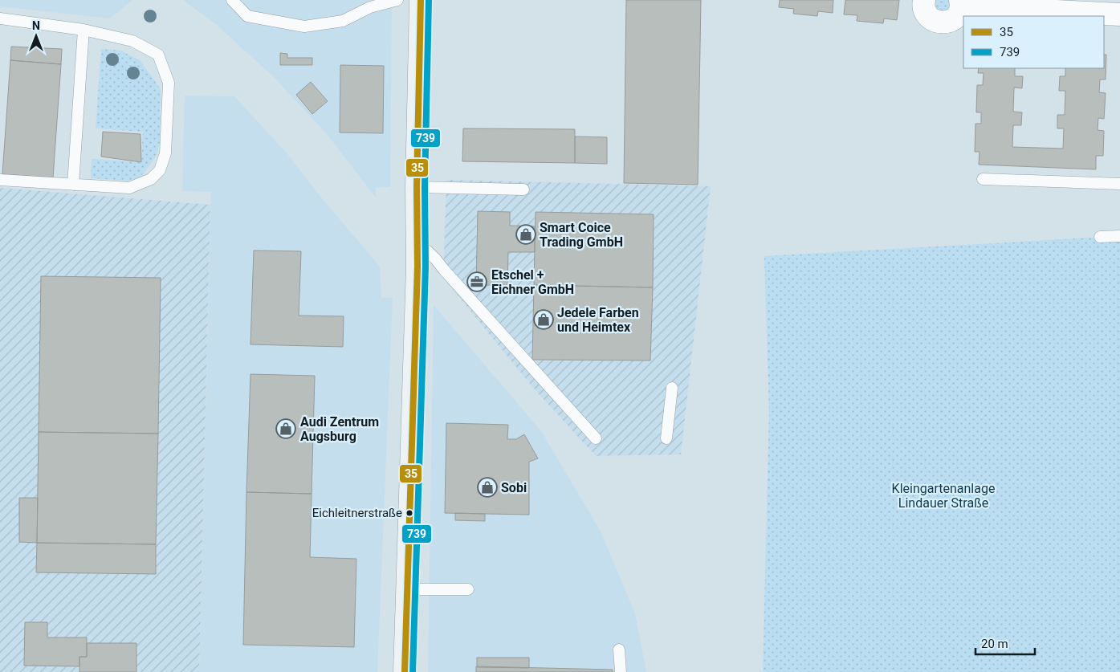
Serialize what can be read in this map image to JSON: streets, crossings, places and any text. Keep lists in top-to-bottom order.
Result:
{
  "parks": ["Kleingartenanlage Lindauer Straße"],
  "places": {
    "shop": [
      "Smart Coice Trading GmbH",
      "Jedele Farben und Heimtex",
      "Audi Zentrum Augsburg",
      "Sobi"
    ],
    "office": ["Etschel + Eichner GmbH"],
    "other": ["Eichleitnerstraße"]
  },
  "lines": ["transit line 35", "transit line 739"],
  "legend": ["35", "739"],
  "scale_bar": "20 m",
  "north": "top"
}
